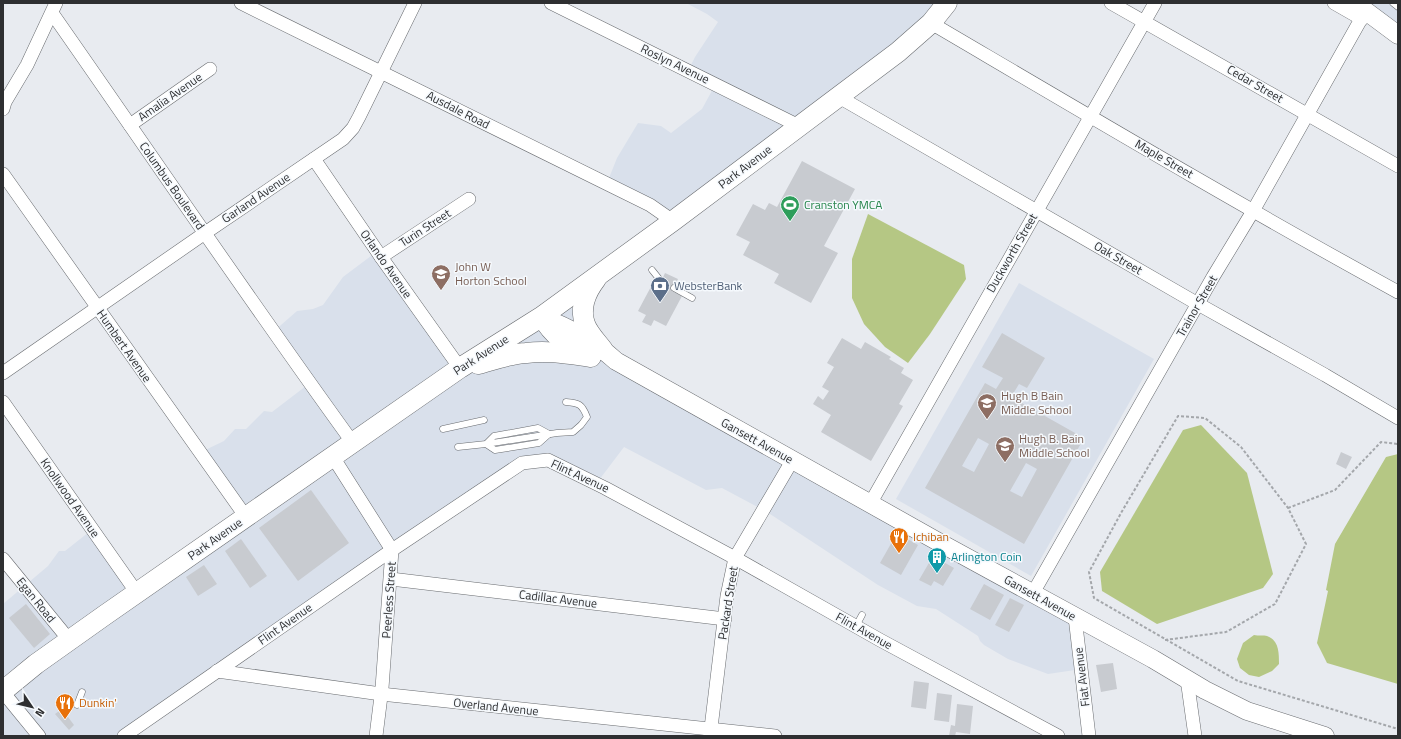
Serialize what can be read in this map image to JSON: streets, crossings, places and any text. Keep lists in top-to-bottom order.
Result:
{
  "streets": {
    "main road": ["Park Avenue", "Gansett Avenue"],
    "street": [
      "Roslyn Avenue",
      "Cedar Street",
      "Amalia Avenue",
      "Ausdale Road",
      "Maple Street",
      "Columbus Boulevard",
      "Garland Avenue",
      "Turin Street",
      "Duckworth Street",
      "Oak Street",
      "Orlando Avenue",
      "Trainor Street",
      "Humbert Avenue",
      "Flint Avenue",
      "Knollwood Avenue",
      "Cadillac Avenue",
      "Egan Road",
      "Peerless Street",
      "Packard Street",
      "Fiat Avenue",
      "Overland Avenue"
    ]
  },
  "crossings": [
    ["Roslyn Avenue", "Park Avenue"],
    ["Cedar Street", "Duckworth Street"],
    ["Cedar Street", "Trainor Street"],
    ["Amalia Avenue", "Columbus Boulevard"],
    ["Ausdale Road", "Park Avenue"],
    ["Ausdale Road", "Garland Avenue"],
    ["Maple Street", "Park Avenue"],
    ["Maple Street", "Duckworth Street"],
    ["Maple Street", "Trainor Street"],
    ["Park Avenue", "Columbus Boulevard"],
    ["Park Avenue", "Oak Street"],
    ["Park Avenue", "Orlando Avenue"],
    ["Park Avenue", "Humbert Avenue"],
    ["Park Avenue", "Gansett Avenue"],
    ["Park Avenue", "Knollwood Avenue"],
    ["Park Avenue", "Egan Road"],
    ["Park Avenue", "Peerless Street"],
    ["Columbus Boulevard", "Garland Avenue"],
    ["Garland Avenue", "Orlando Avenue"],
    ["Garland Avenue", "Humbert Avenue"],
    ["Turin Street", "Orlando Avenue"],
    ["Duckworth Street", "Oak Street"],
    ["Duckworth Street", "Gansett Avenue"],
    ["Oak Street", "Trainor Street"],
    ["Trainor Street", "Gansett Avenue"],
    ["Gansett Avenue", "Packard Street"],
    ["Gansett Avenue", "Fiat Avenue"],
    ["Flint Avenue", "Peerless Street"],
    ["Flint Avenue", "Packard Street"],
    ["Flint Avenue", "Overland Avenue"],
    ["Cadillac Avenue", "Peerless Street"],
    ["Cadillac Avenue", "Packard Street"],
    ["Peerless Street", "Overland Avenue"],
    ["Packard Street", "Overland Avenue"]
  ],
  "places": {
    "sports": ["Cranston YMCA"],
    "school or university": ["John W Horton School", "Hugh B Bain Middle School", "Hugh B. Bain Middle School"],
    "bank": ["WebsterBank"],
    "restaurant": ["Ichiban", "Dunkin'"],
    "building": ["Arlington Coin"]
  },
  "north": "bottom right"
}
